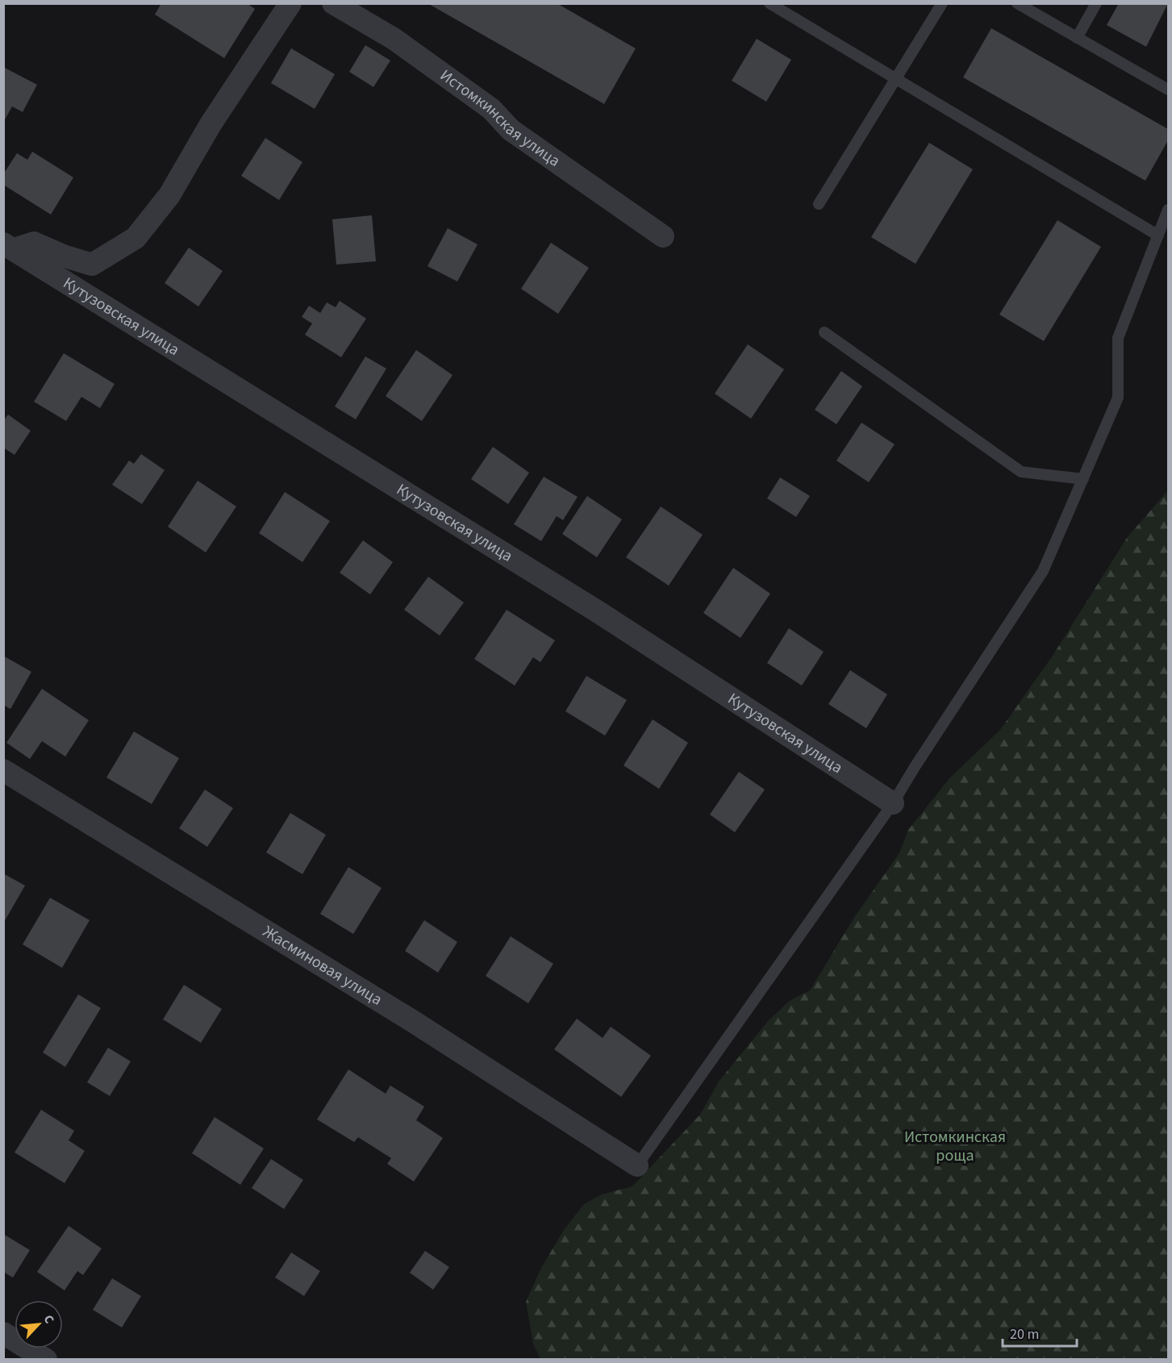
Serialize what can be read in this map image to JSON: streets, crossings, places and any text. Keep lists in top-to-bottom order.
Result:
{
  "streets": {
    "street": ["Истомкинская улица", "Кутузовская улица", "Жасминовая улица"]
  },
  "parks": ["Истомкинская роща"],
  "scale_bar": "20 m",
  "north": "top right"
}
